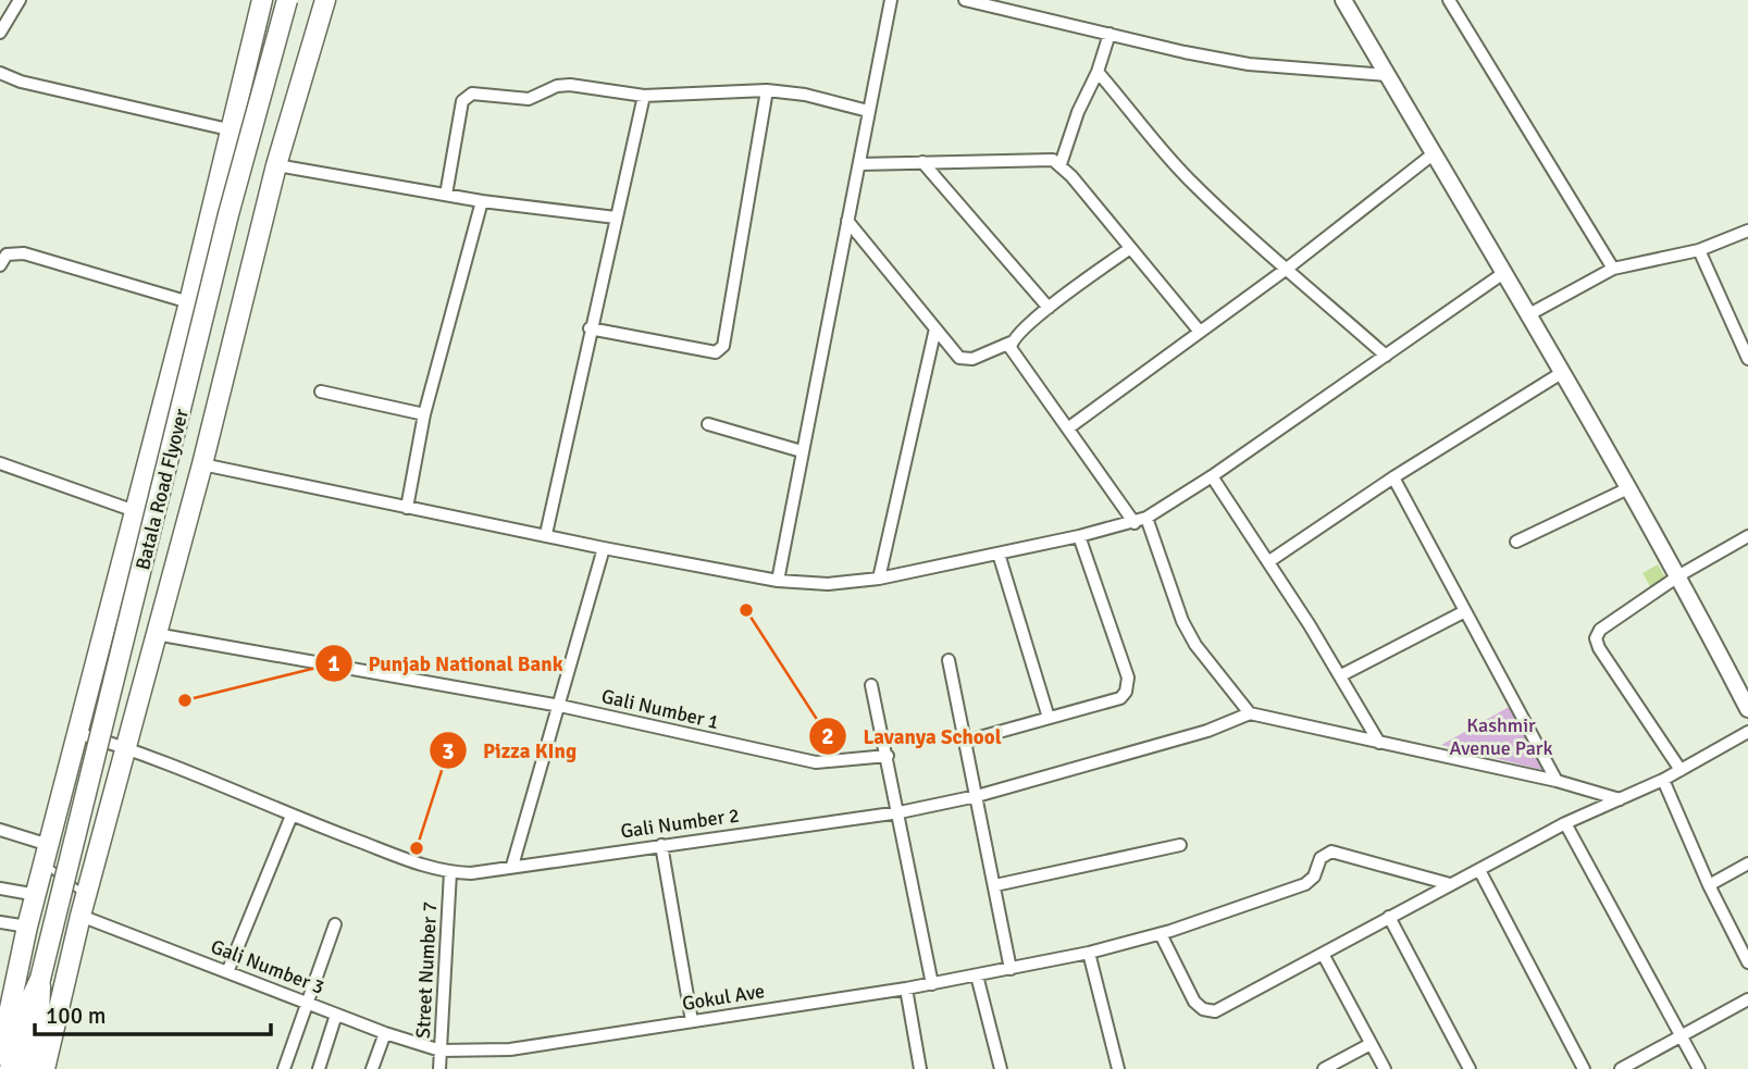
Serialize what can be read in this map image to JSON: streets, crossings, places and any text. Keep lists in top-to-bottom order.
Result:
{
  "streets": {
    "main road": ["Batala Road Flyover"],
    "street": [
      "Gali Number 1",
      "Gali Number 2",
      "Gali Number 3",
      "Street Number 7",
      "Gokul Ave"
    ]
  },
  "crossings": [
    ["Gali Number 2", "Street Number 7"],
    ["Gali Number 3", "Street Number 7"],
    ["Gali Number 3", "Gokul Ave"],
    ["Street Number 7", "Gokul Ave"]
  ],
  "parks": ["Kashmir Avenue Park"],
  "places": ["Lavanya School", "Punjab National Bank", "Pizza KIng"],
  "scale_bar": "100 m"
}
